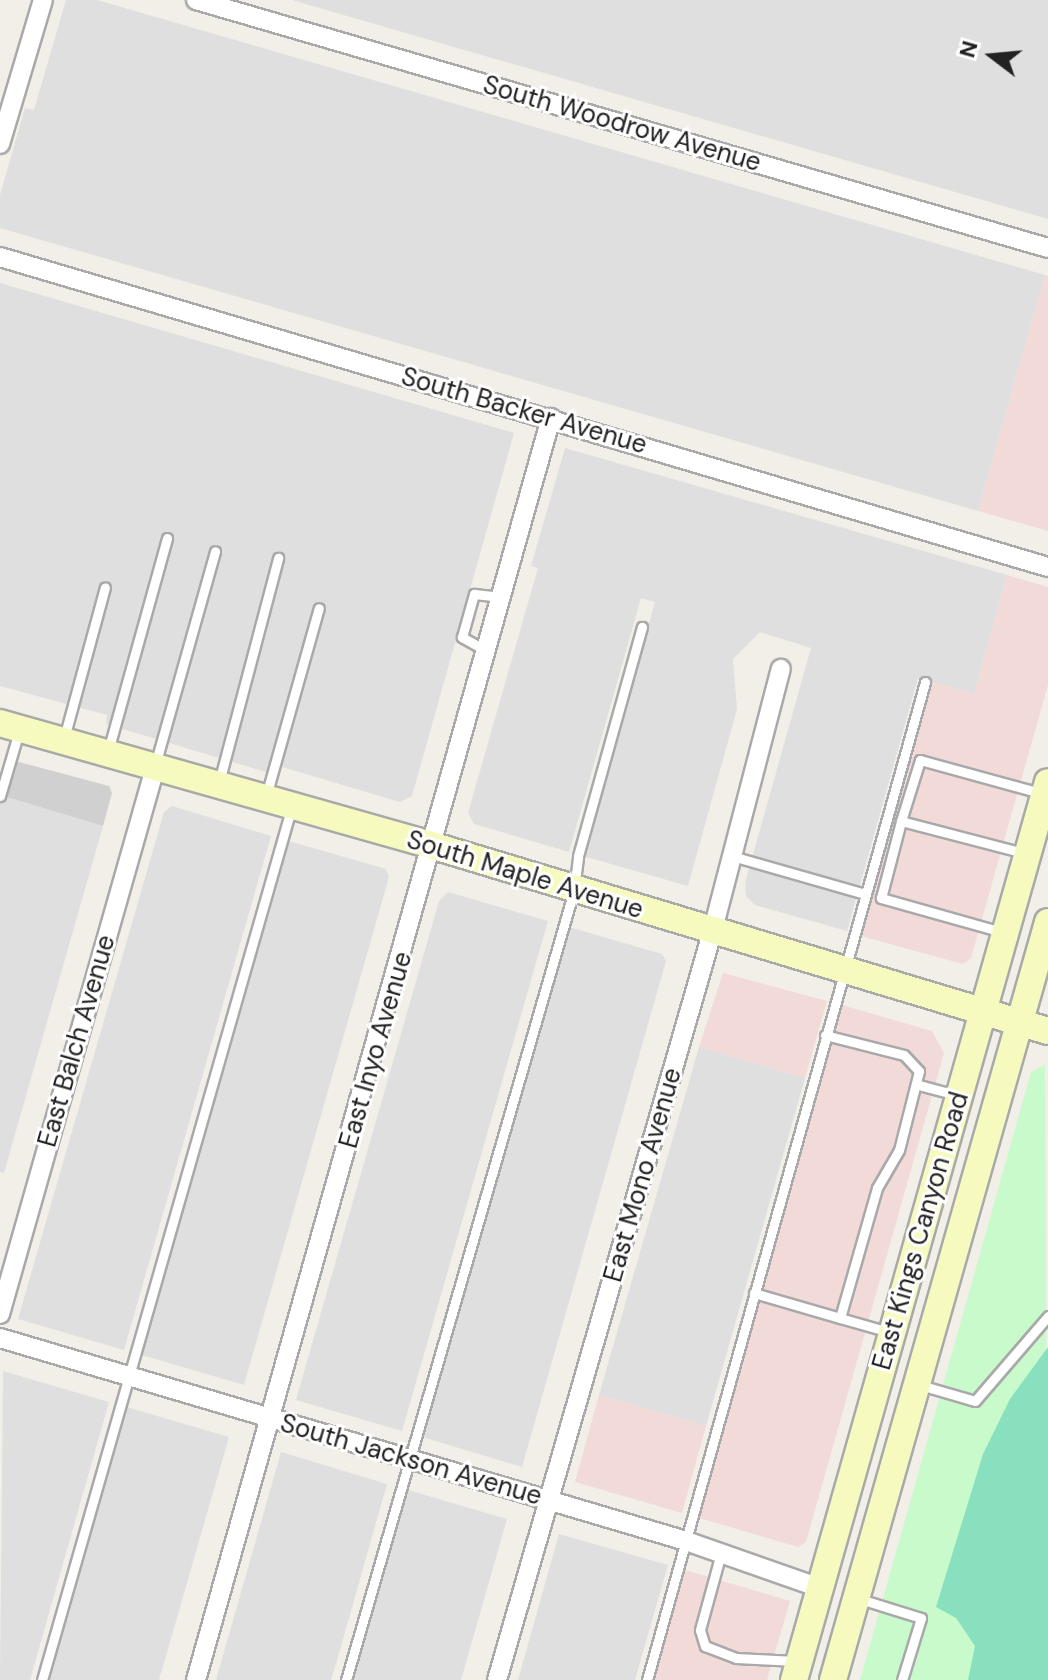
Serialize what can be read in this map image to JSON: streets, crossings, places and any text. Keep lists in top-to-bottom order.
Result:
{
  "streets": {
    "main road": ["South Maple Avenue", "East Kings Canyon Road"],
    "street": [
      "South Woodrow Avenue",
      "South Backer Avenue",
      "East Balch Avenue",
      "East Inyo Avenue",
      "East Mono Avenue",
      "South Jackson Avenue"
    ]
  },
  "crossings": [
    ["South Backer Avenue", "East Inyo Avenue"],
    ["South Maple Avenue", "East Balch Avenue"],
    ["South Maple Avenue", "East Inyo Avenue"],
    ["South Maple Avenue", "East Mono Avenue"],
    ["South Maple Avenue", "East Kings Canyon Road"],
    ["East Inyo Avenue", "South Jackson Avenue"],
    ["East Mono Avenue", "South Jackson Avenue"],
    ["East Kings Canyon Road", "South Jackson Avenue"]
  ],
  "north": "left"
}
